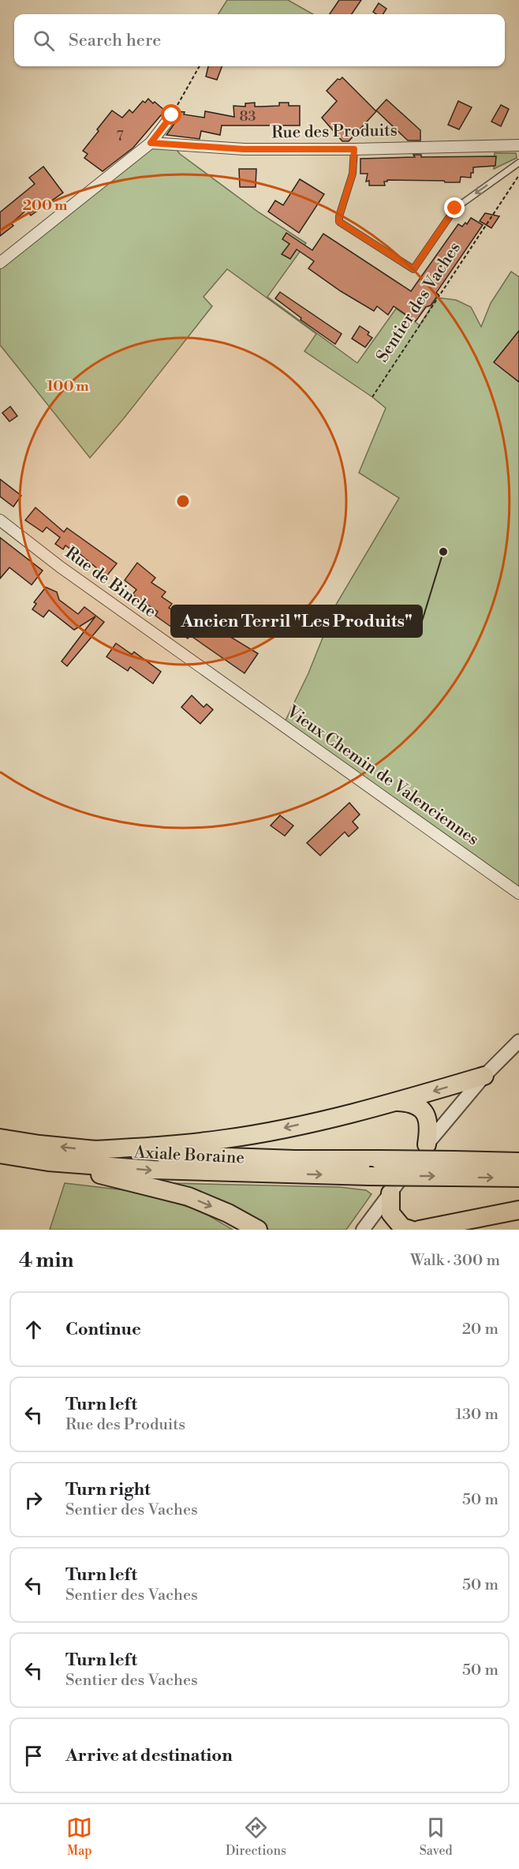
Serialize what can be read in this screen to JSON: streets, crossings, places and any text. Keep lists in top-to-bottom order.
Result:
{
  "streets": {
    "highway": ["Axiale Boraine"],
    "street": ["Rue des Produits", "Rue de Binche", "Vieux Chemin de Valenciennes"],
    "lane": ["Sentier des Vaches"]
  },
  "crossings": [
    ["Rue des Produits", "Sentier des Vaches"],
    ["Rue de Binche", "Vieux Chemin de Valenciennes"]
  ],
  "places": ["Ancien Terril \"Les Produits\""],
  "house_numbers": ["83", "7"],
  "page": {
    "search": "Search here",
    "heading": ["4 min", "Walk · 300 m"],
    "list": [
      ["Continue", "20 m"],
      ["Turn left", "Rue des Produits", "130 m"],
      ["Turn right", "Sentier des Vaches", "50 m"],
      ["Turn left", "Sentier des Vaches", "50 m"],
      ["Turn left", "Sentier des Vaches", "50 m"],
      "Arrive at destination"
    ],
    "nav": ["Map", "Directions", "Saved"]
  },
  "rings": ["200 m", "100 m"]
}
